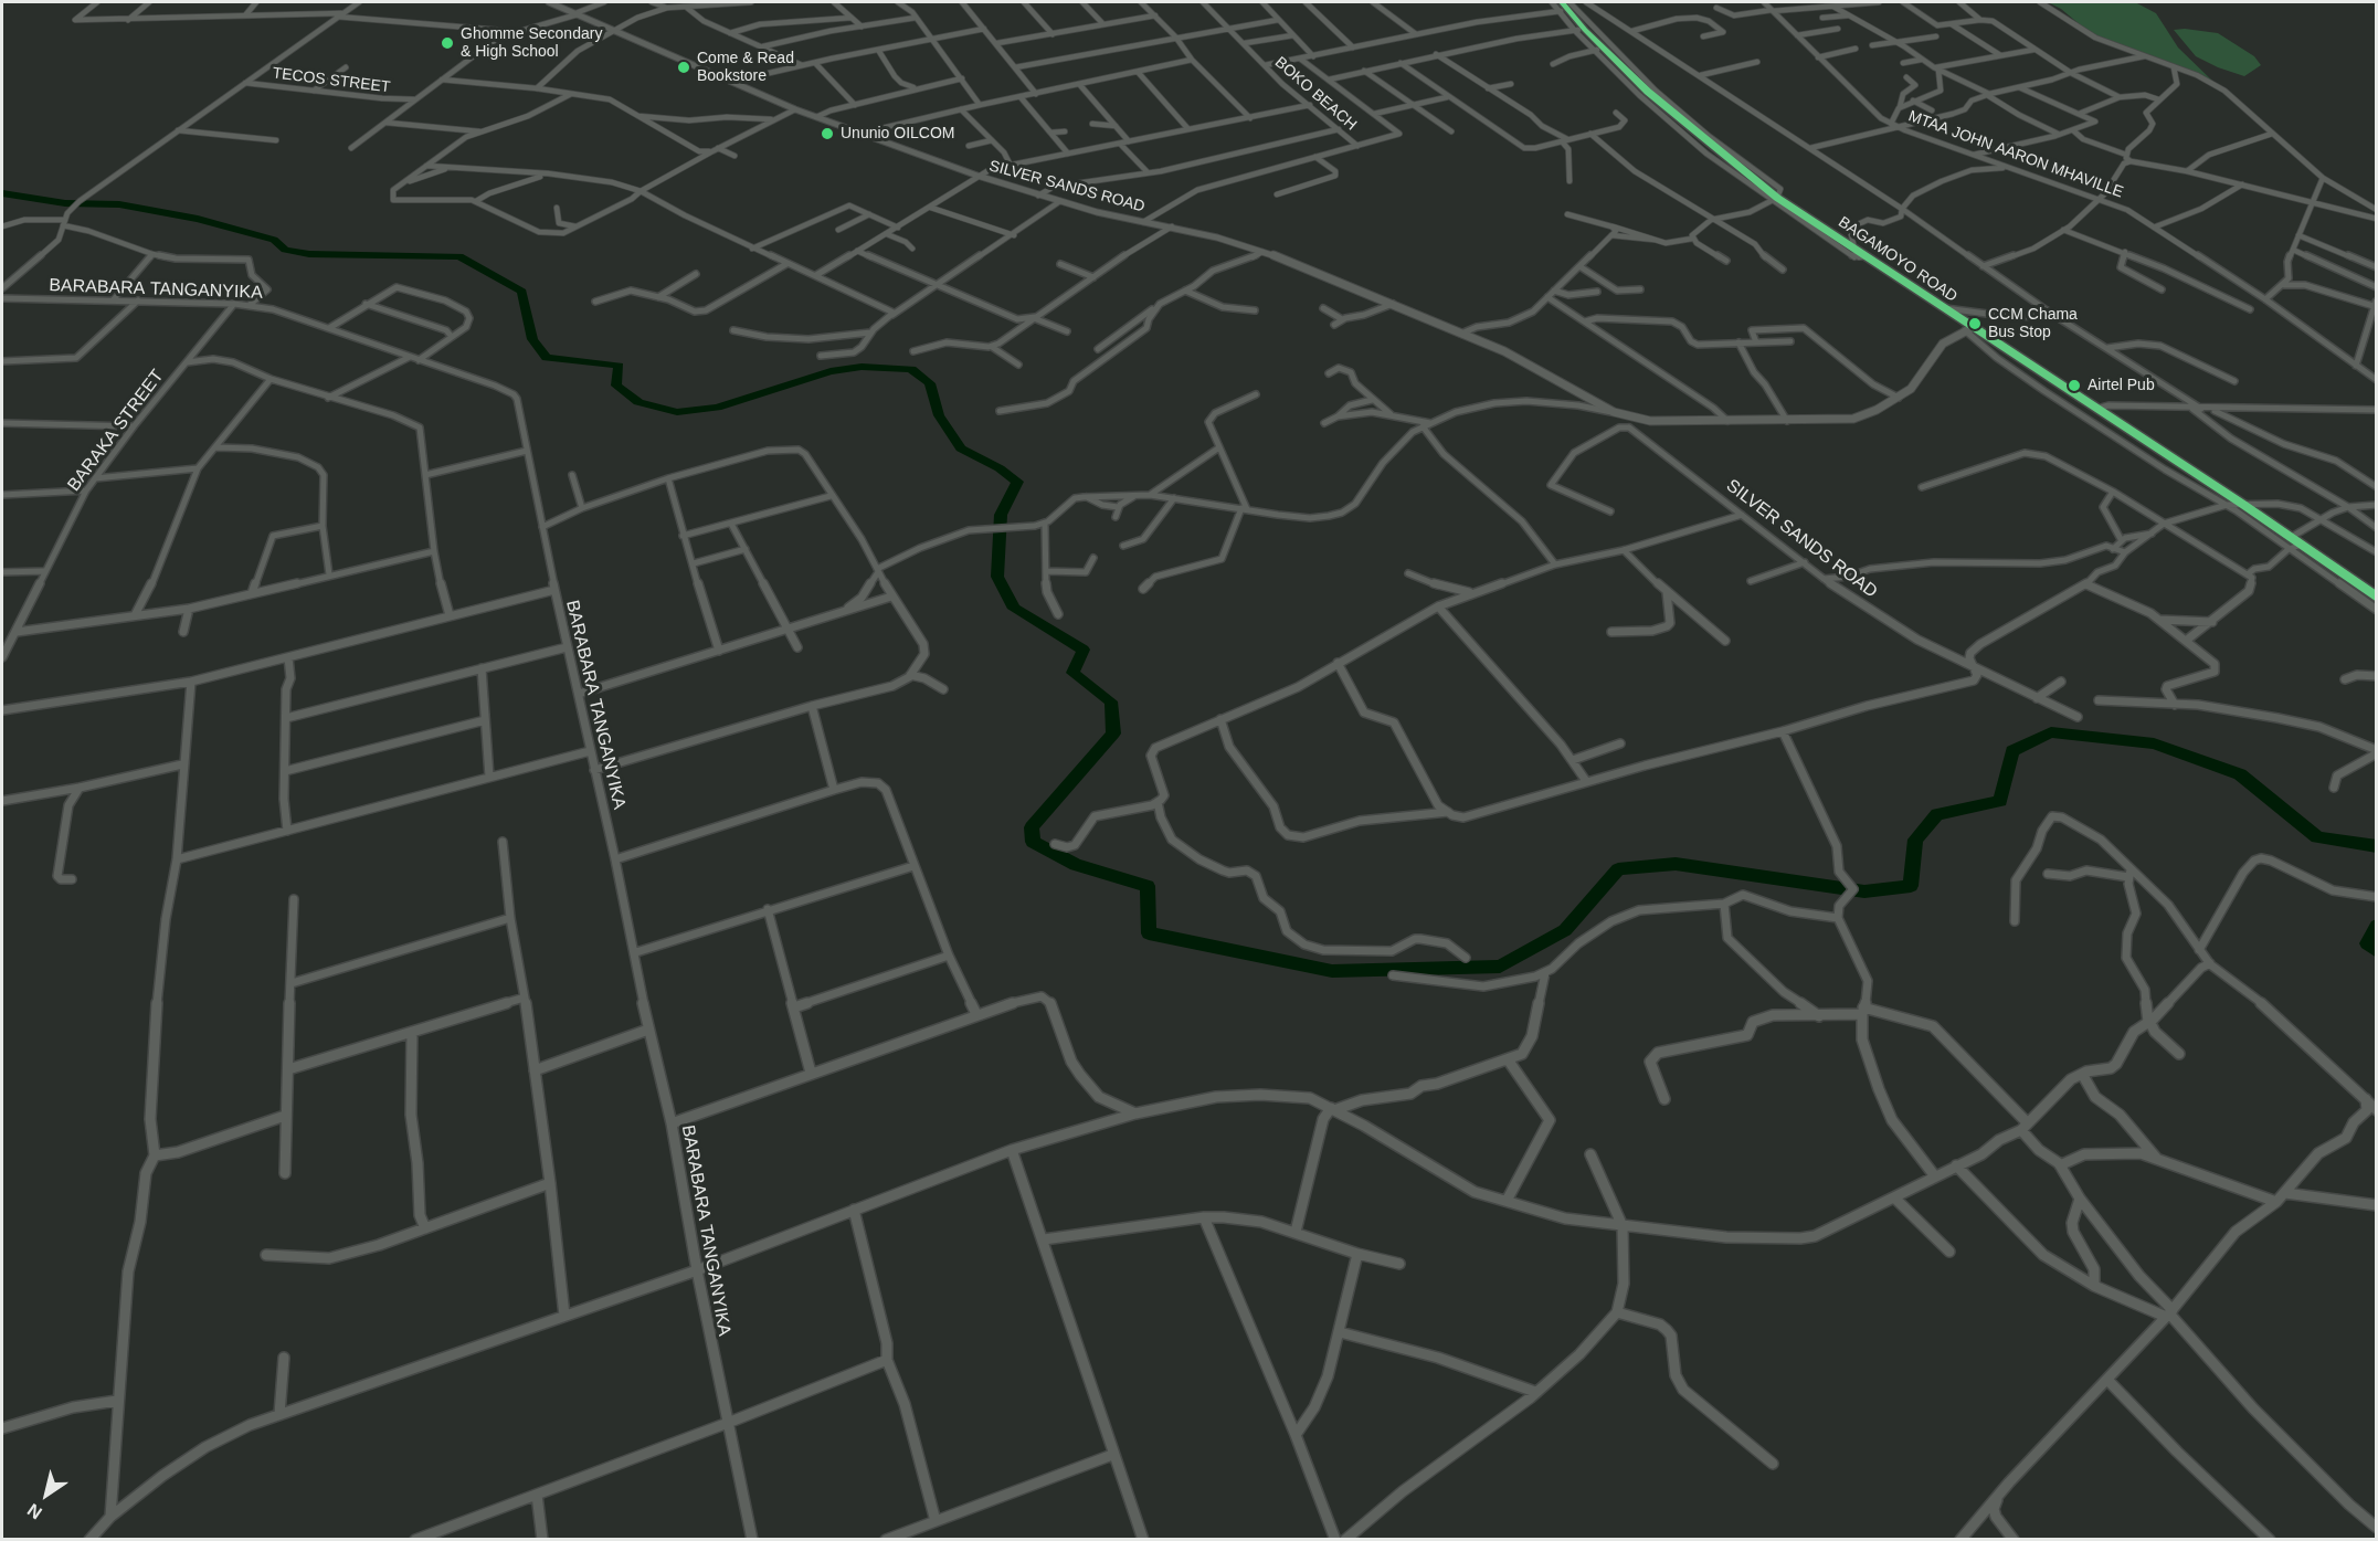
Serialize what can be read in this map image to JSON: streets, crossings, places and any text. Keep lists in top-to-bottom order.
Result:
{
  "streets": {
    "highway": ["BAGAMOYO ROAD"],
    "street": [
      "TECOS STREET",
      "BOKO BEACH",
      "MTAA JOHN AARON MHAVILLE",
      "SILVER SANDS ROAD",
      "BARABARA TANGANYIKA",
      "BARAKA STREET"
    ]
  },
  "crossings": [
    ["SILVER SANDS ROAD", "BAGAMOYO ROAD"],
    ["BARABARA TANGANYIKA", "BARAKA STREET"]
  ],
  "places": [
    "Ghomme Secondary & High School",
    "Come & Read Bookstore",
    "Ununio OILCOM",
    "CCM Chama Bus Stop",
    "Airtel Pub"
  ],
  "north": "bottom left"
}
